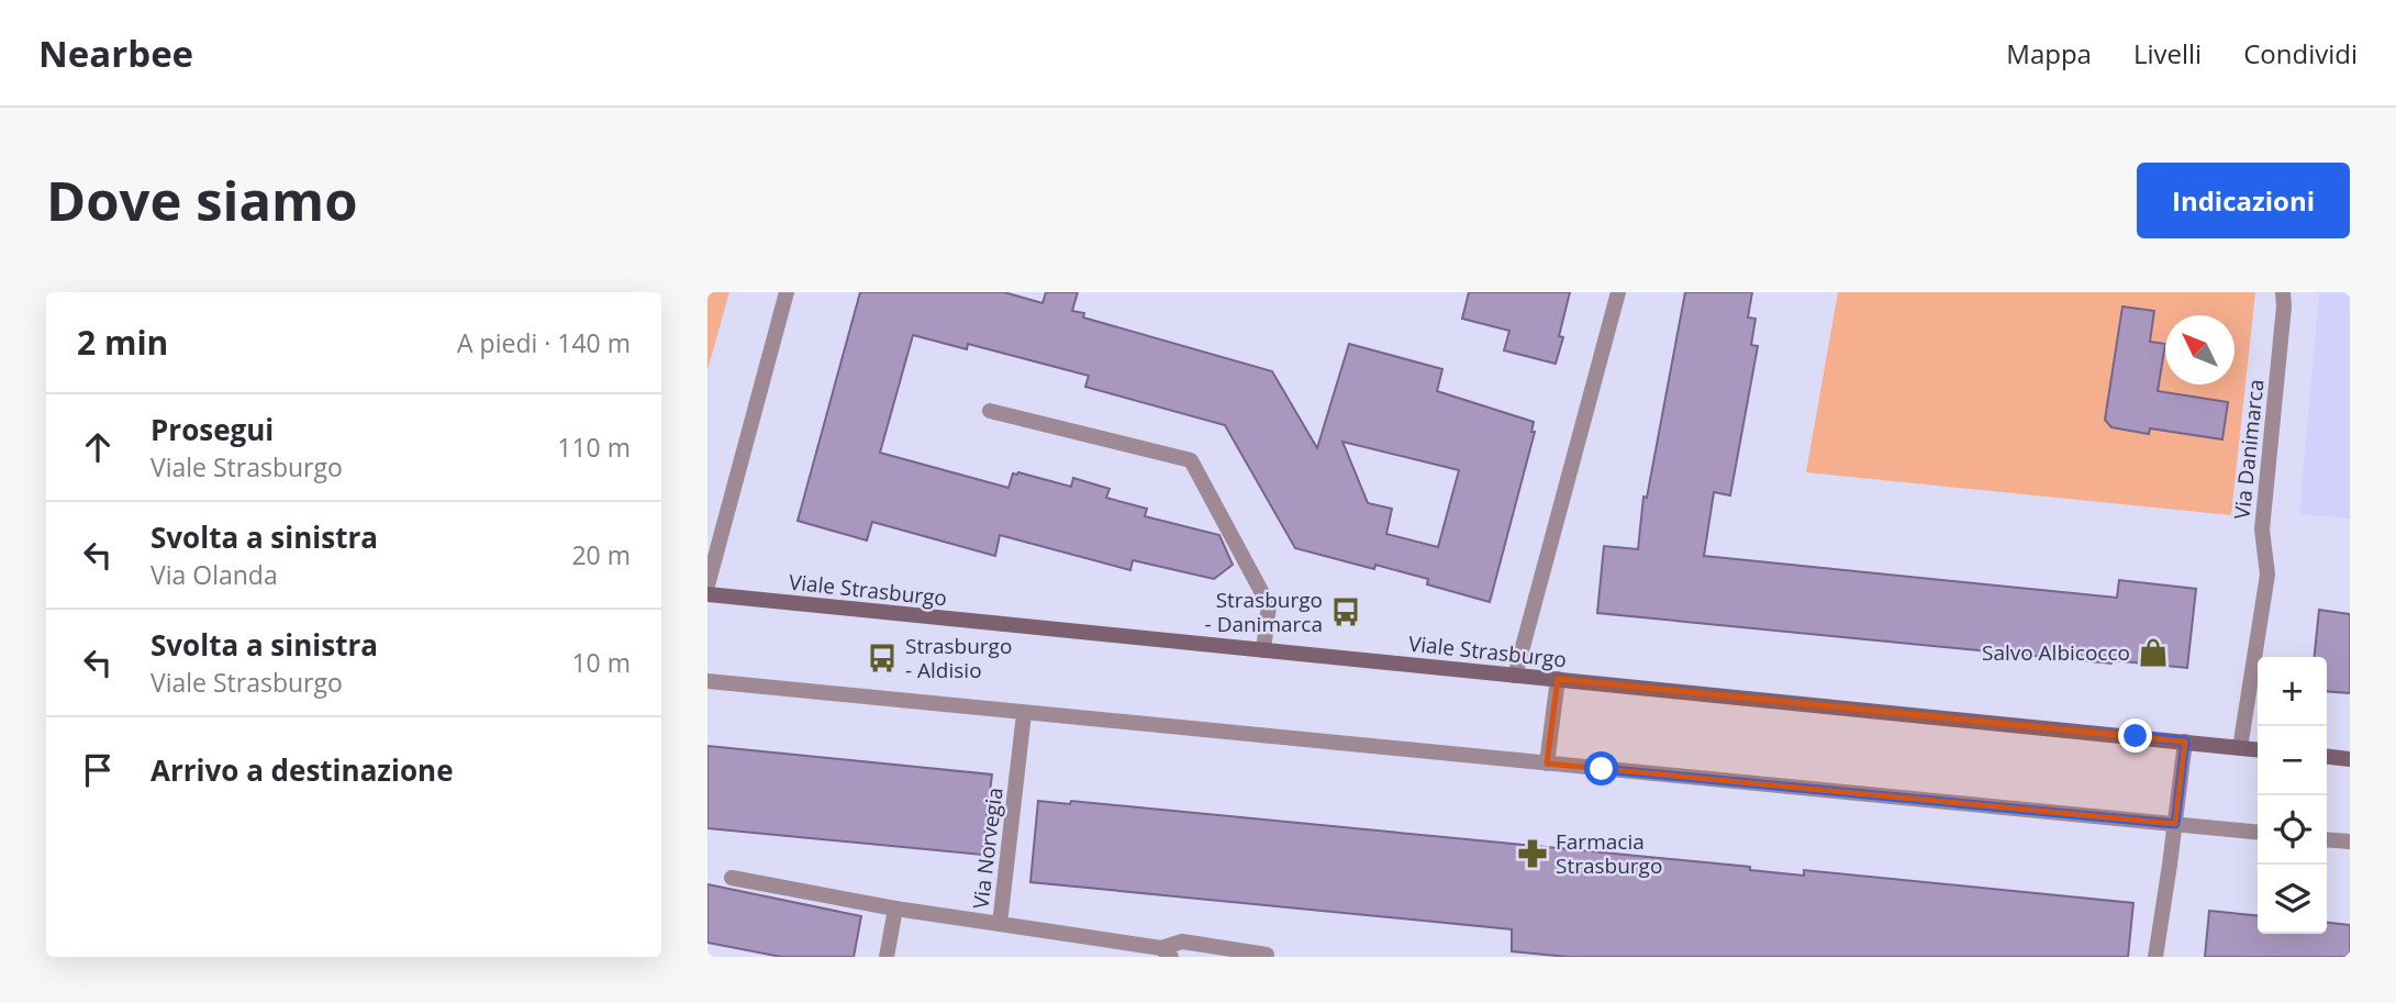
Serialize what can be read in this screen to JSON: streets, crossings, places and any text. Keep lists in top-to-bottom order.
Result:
{
  "streets": {
    "street": ["Via Danimarca", "Viale Strasburgo", "Via Norvegia"]
  },
  "crossings": [
    ["Via Danimarca", "Viale Strasburgo"]
  ],
  "places": {
    "bus stop": ["Strasburgo - Danimarca", "Strasburgo - Aldisio"],
    "shop": ["Salvo Albicocco"],
    "pharmacy": ["Farmacia Strasburgo"]
  },
  "north": "top left",
  "page": {
    "header": "Nearbee",
    "nav": ["Mappa", "Livelli", "Condividi"],
    "buttons": "Indicazioni",
    "title": "Dove siamo",
    "heading": ["2 min", "A piedi · 140 m"],
    "list": [
      ["Prosegui", "Viale Strasburgo", "110 m"],
      ["Svolta a sinistra", "Via Olanda", "20 m"],
      ["Svolta a sinistra", "Viale Strasburgo", "10 m"],
      "Arrivo a destinazione"
    ],
    "map_buttons": ["+", "−"]
  }
}
